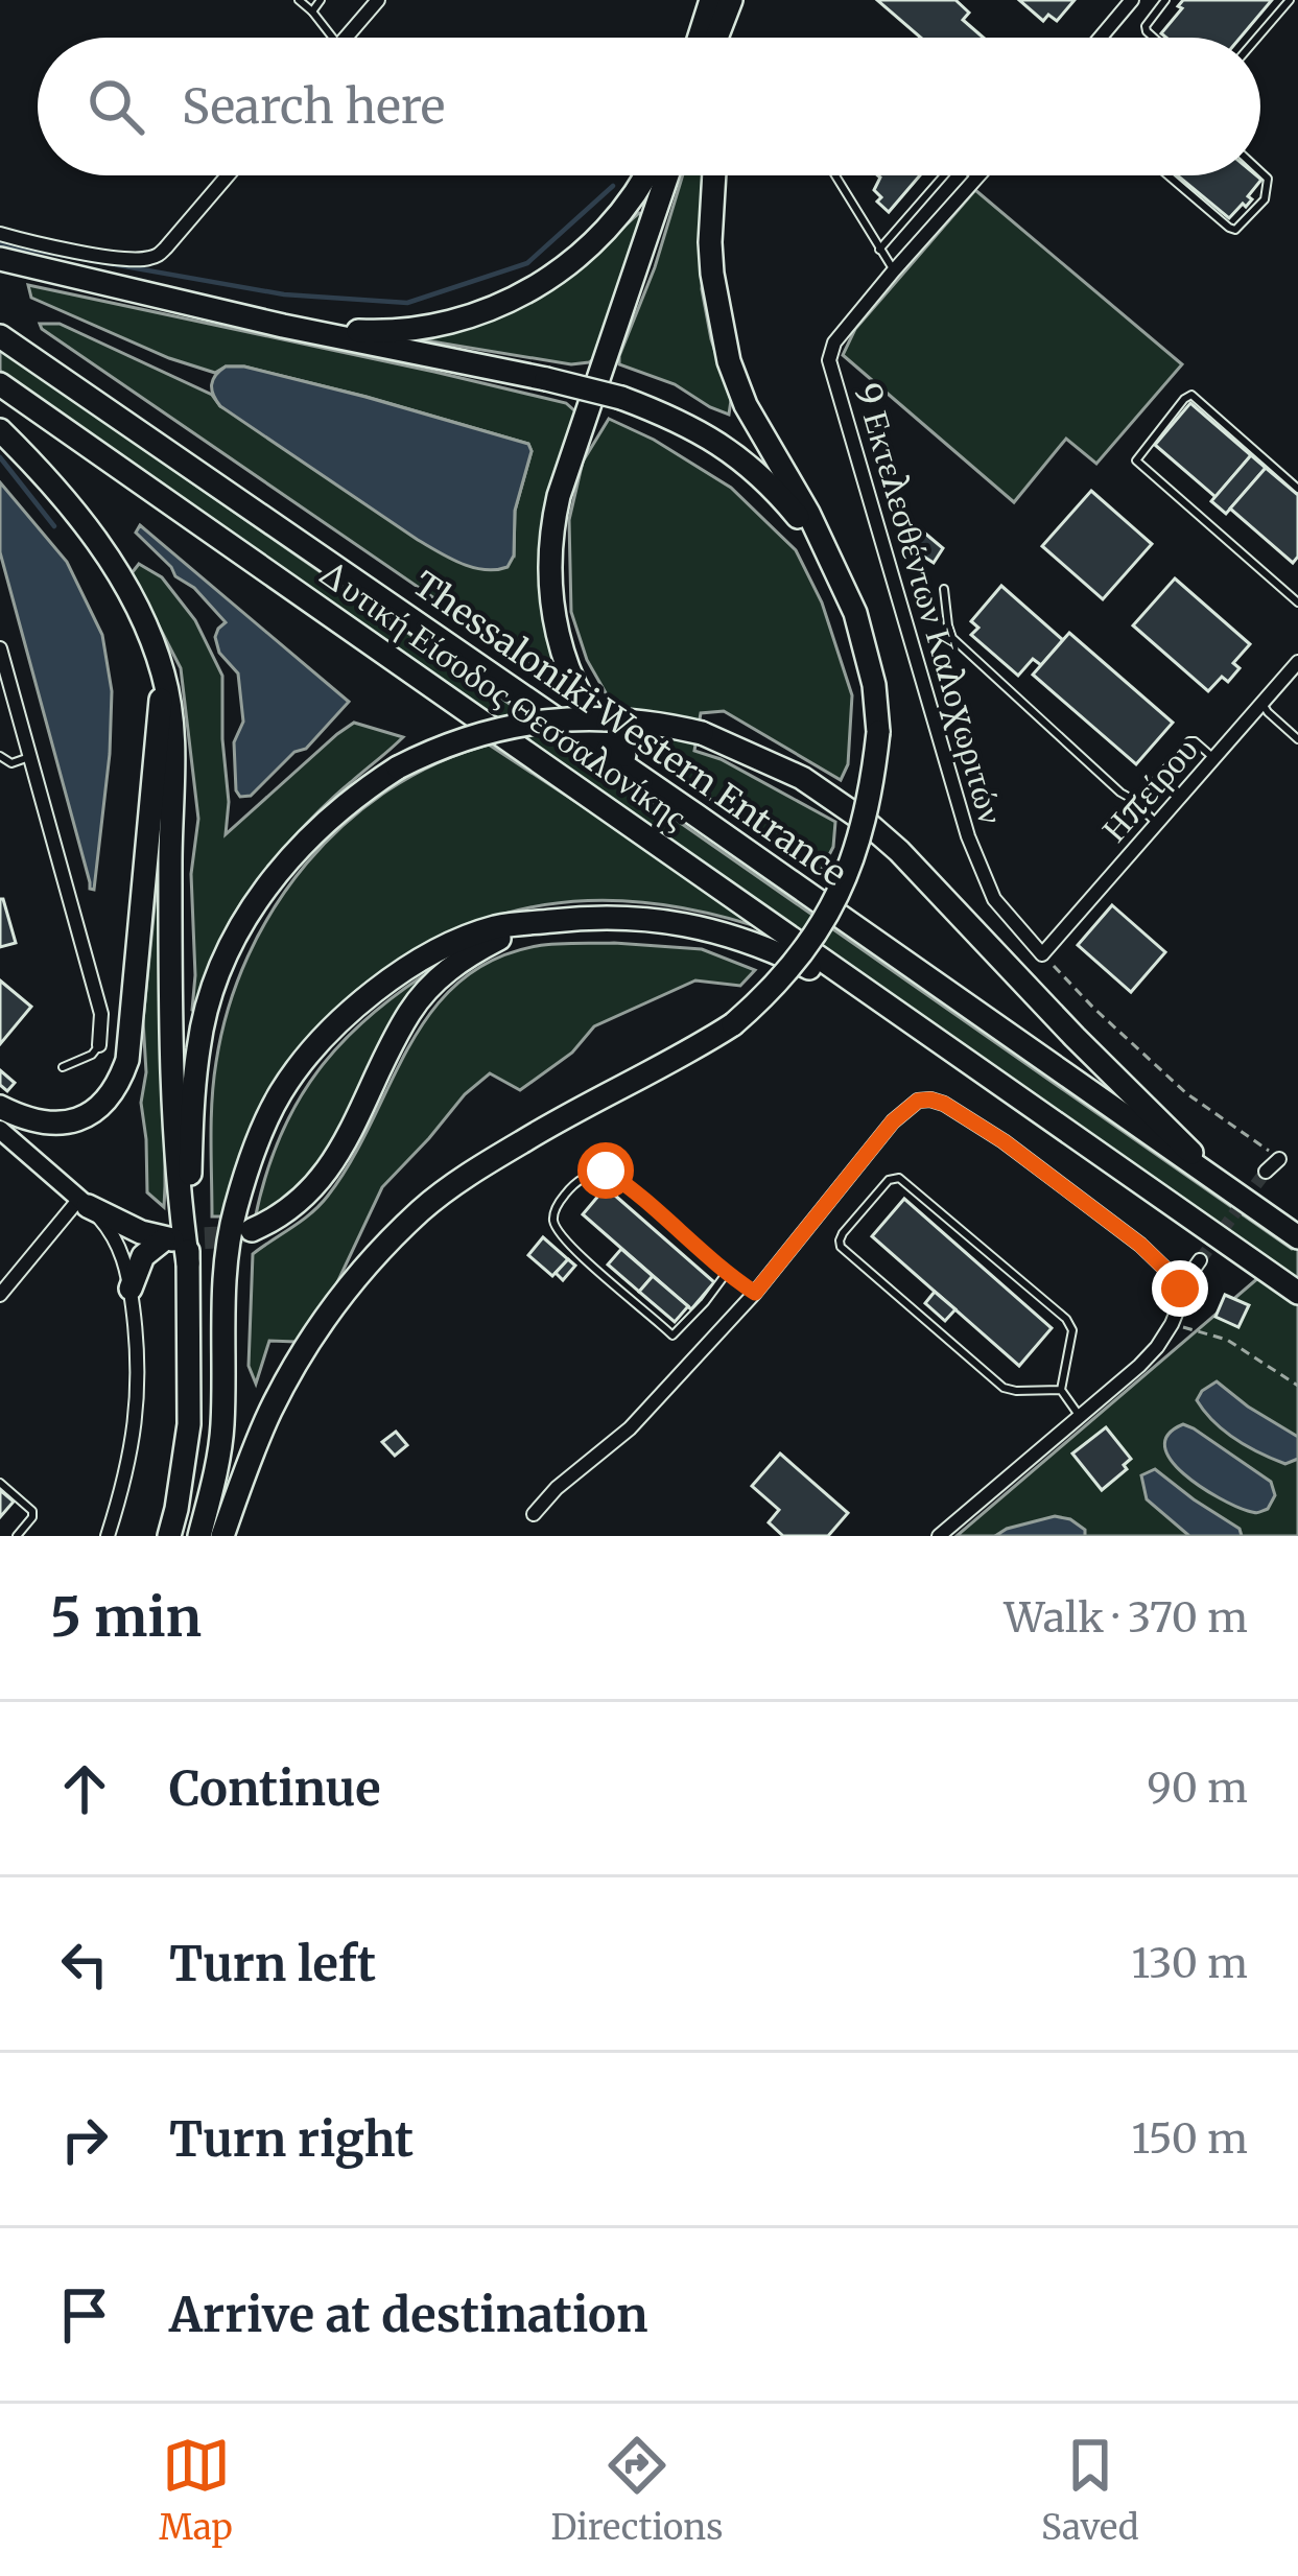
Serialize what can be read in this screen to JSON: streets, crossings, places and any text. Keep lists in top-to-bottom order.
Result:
{
  "streets": {
    "highway": ["Δυτική Είσοδος Θεσσαλονίκης", "Thessaloniki Western Entrance"],
    "street": ["9 Εκτελεσθέντων Καλοχωριτών", "Ηπείρου"]
  },
  "crossings": [
    ["9 Εκτελεσθέντων Καλοχωριτών", "Ηπείρου"]
  ],
  "page": {
    "search": "Search here",
    "heading": ["5 min", "Walk · 370 m"],
    "list": [
      ["Continue", "90 m"],
      ["Turn left", "130 m"],
      ["Turn right", "150 m"],
      "Arrive at destination"
    ],
    "nav": ["Map", "Directions", "Saved"]
  }
}
